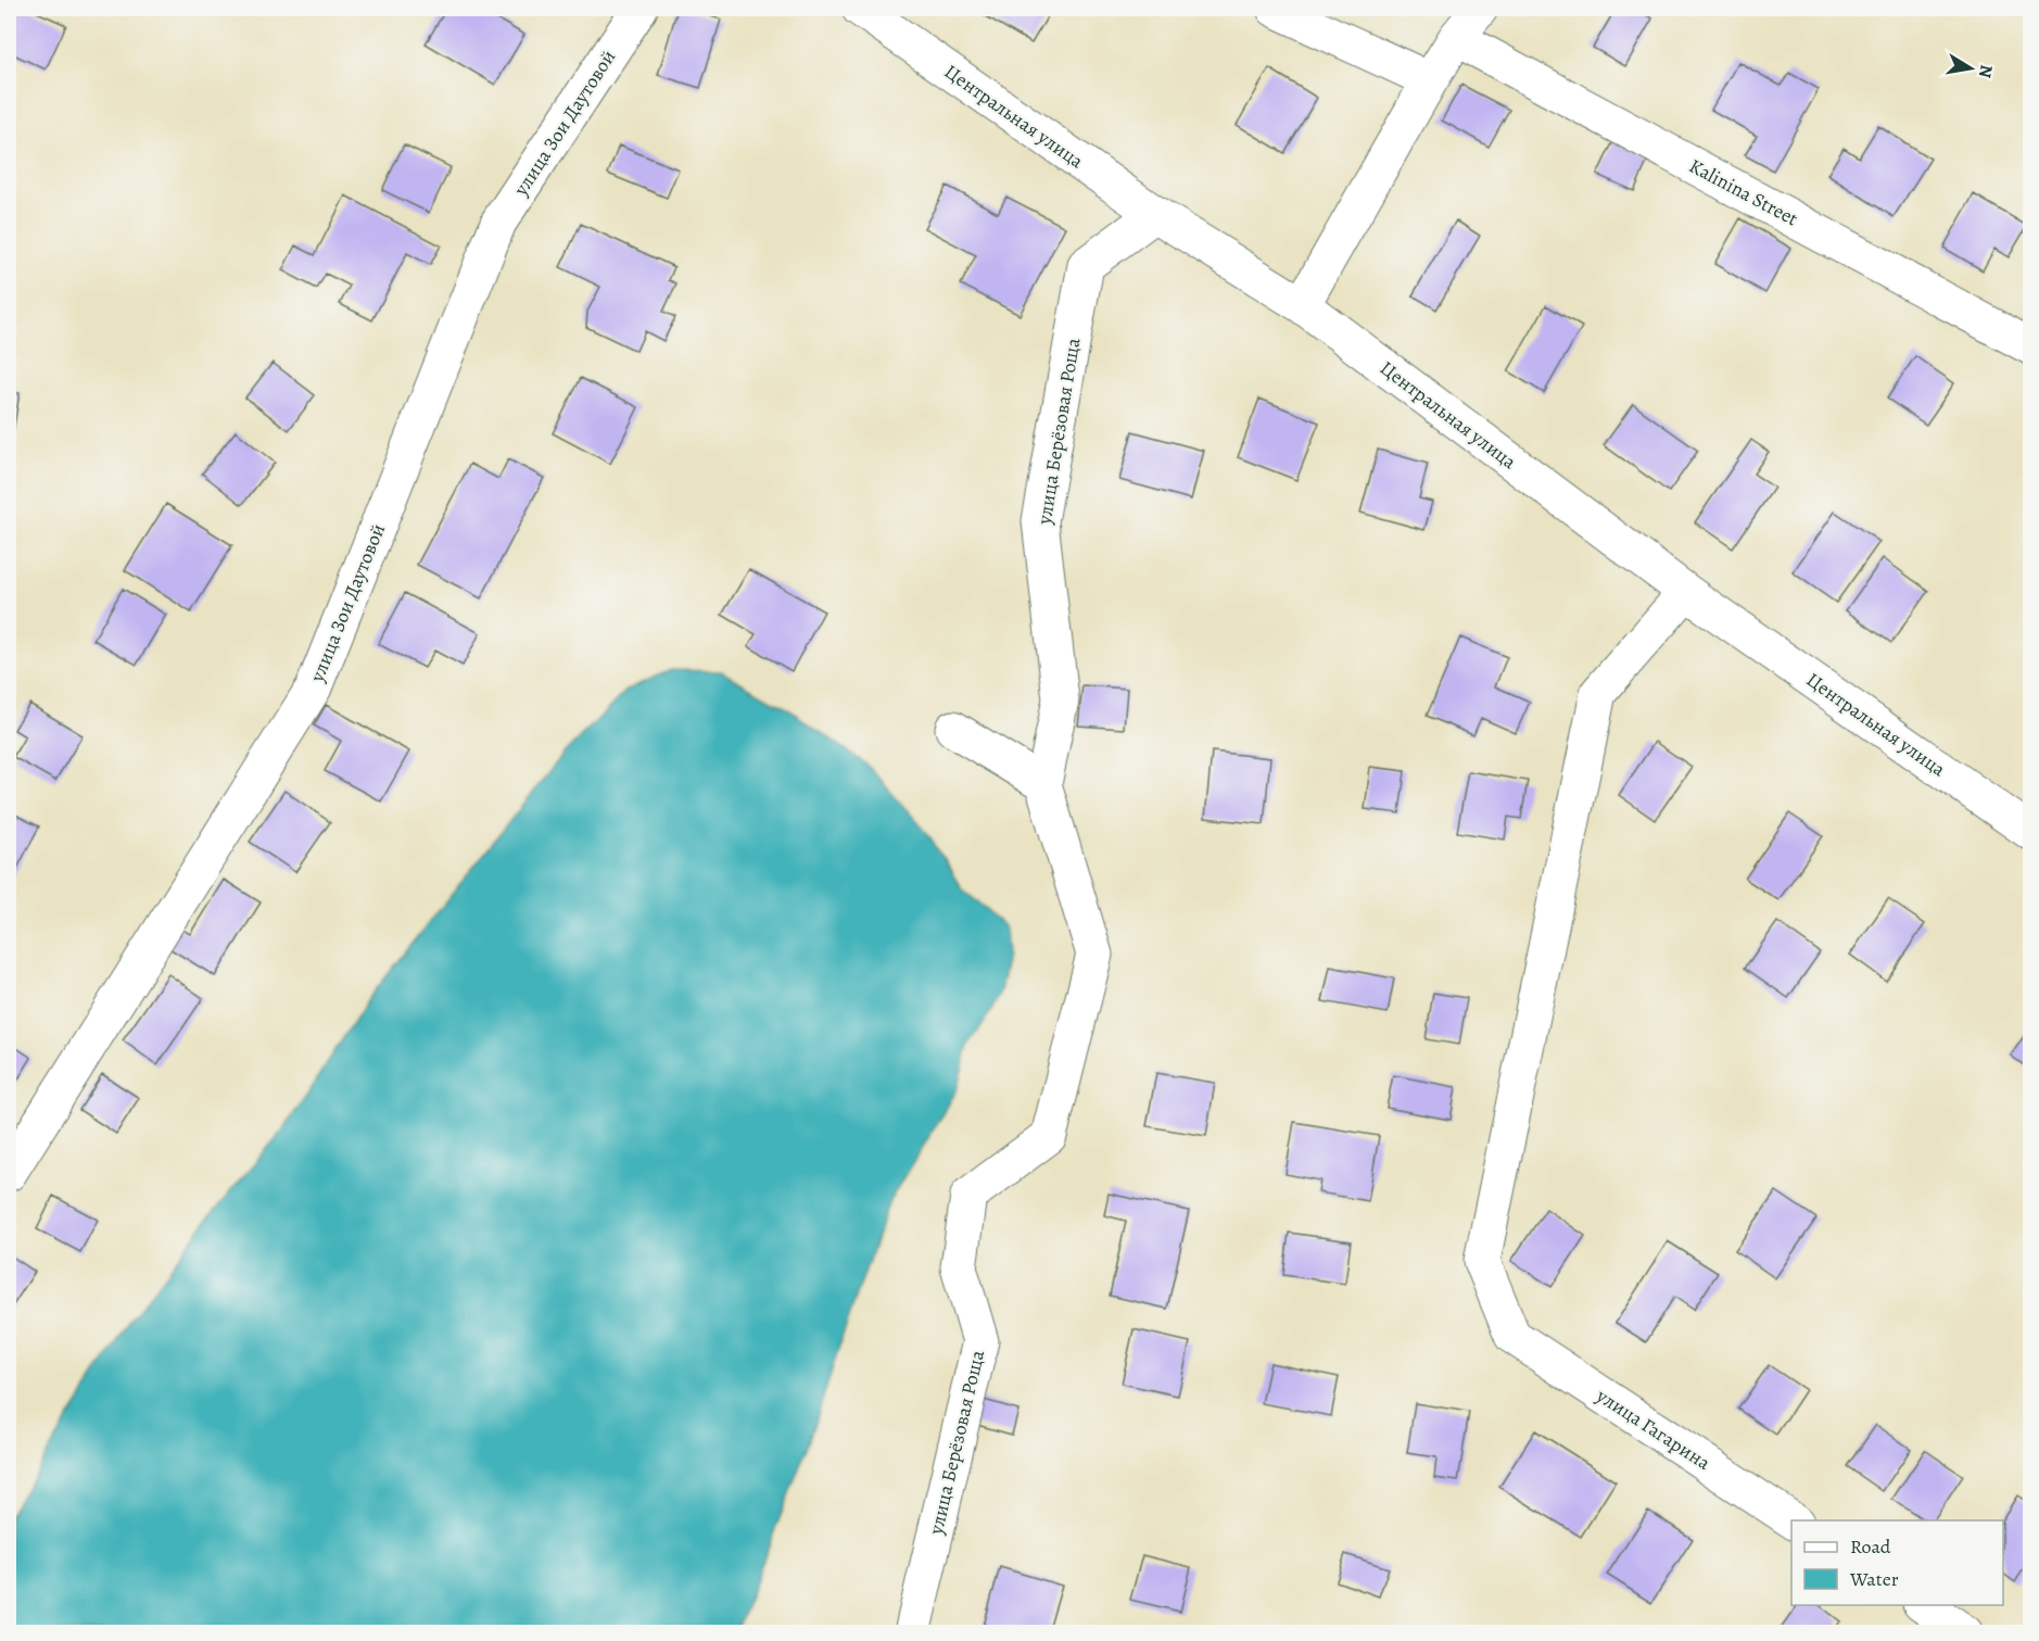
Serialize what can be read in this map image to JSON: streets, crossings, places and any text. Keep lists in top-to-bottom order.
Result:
{
  "streets": {
    "street": [
      "Центральная улица",
      "улица Зои Даутовой",
      "Kalinina Street",
      "улица Берёзовая Роща",
      "улица Гагарина"
    ]
  },
  "crossings": [
    ["Центральная улица", "улица Берёзовая Роща"],
    ["Центральная улица", "улица Гагарина"]
  ],
  "legend": ["Road", "Water"],
  "north": "right"
}
